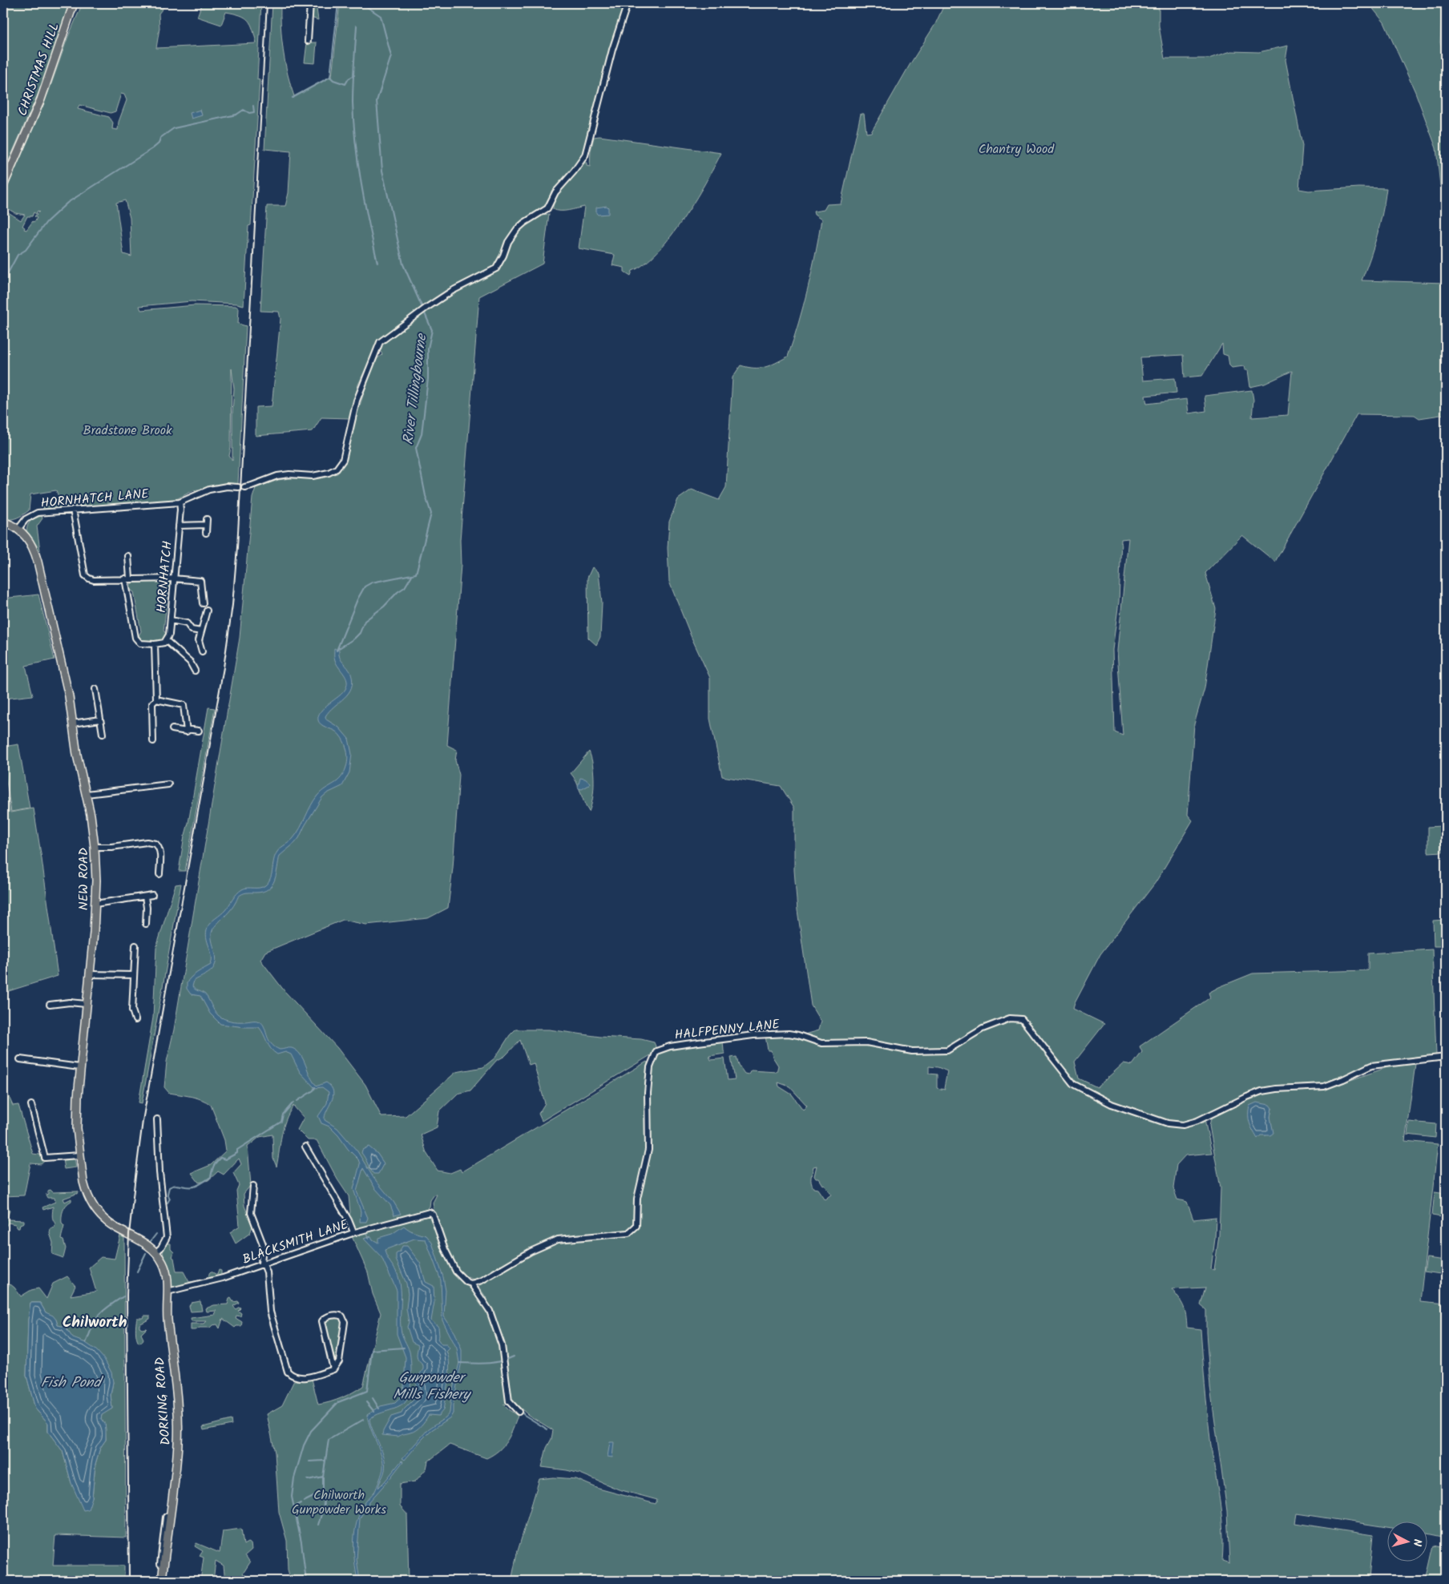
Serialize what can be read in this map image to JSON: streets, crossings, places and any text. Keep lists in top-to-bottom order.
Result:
{
  "streets": {
    "main road": ["CHRISTMAS HILL", "NEW ROAD", "DORKING ROAD"],
    "street": [
      "HORNHATCH LANE",
      "HORNHATCH",
      "HALFPENNY LANE",
      "BLACKSMITH LANE"
    ]
  },
  "crossings": [
    ["HORNHATCH LANE", "HORNHATCH"],
    ["HORNHATCH LANE", "NEW ROAD"],
    ["NEW ROAD", "DORKING ROAD"],
    ["HALFPENNY LANE", "BLACKSMITH LANE"],
    ["BLACKSMITH LANE", "DORKING ROAD"]
  ],
  "districts": ["Chilworth"],
  "water": ["River Tillingbourne", "Gunpowder Mills Fishery", "Fish Pond"],
  "parks": ["Chantry Wood", "Bradstone Brook", "Chilworth Gunpowder Works"],
  "north": "right"
}
